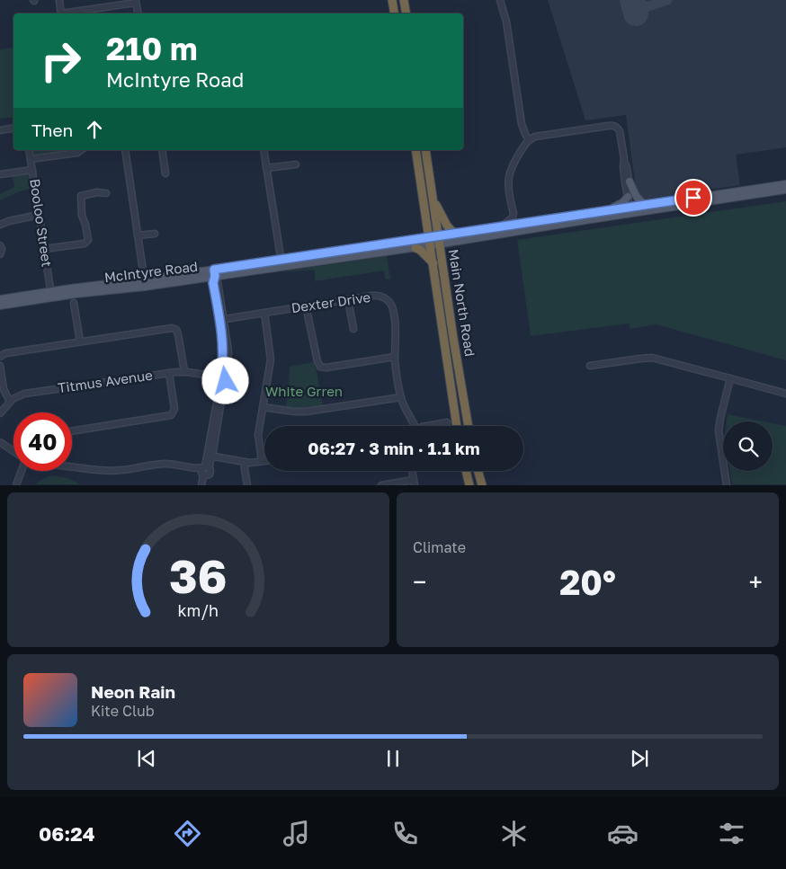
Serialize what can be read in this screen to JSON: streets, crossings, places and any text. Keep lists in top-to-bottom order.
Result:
{
  "streets": {
    "highway": ["Main North Road"],
    "main road": ["McIntyre Road"],
    "street": ["Booloo Street", "Dexter Drive", "Titmus Avenue"]
  },
  "crossings": [
    ["Booloo Street", "McIntyre Road"],
    ["McIntyre Road", "Main North Road"]
  ],
  "parks": ["White Grren"],
  "page": {
    "turn": ["210 m", "McIntyre Road"],
    "then": "Then",
    "limit": "40",
    "trip": "06:27 · 3 min · 1.1 km",
    "tile": "Climate",
    "heat": ["−", "20°", "+"],
    "song": ["Neon Rain", "Kite Club"],
    "tabs": "06:24",
    "gauge": ["36", "km/h"]
  }
}
